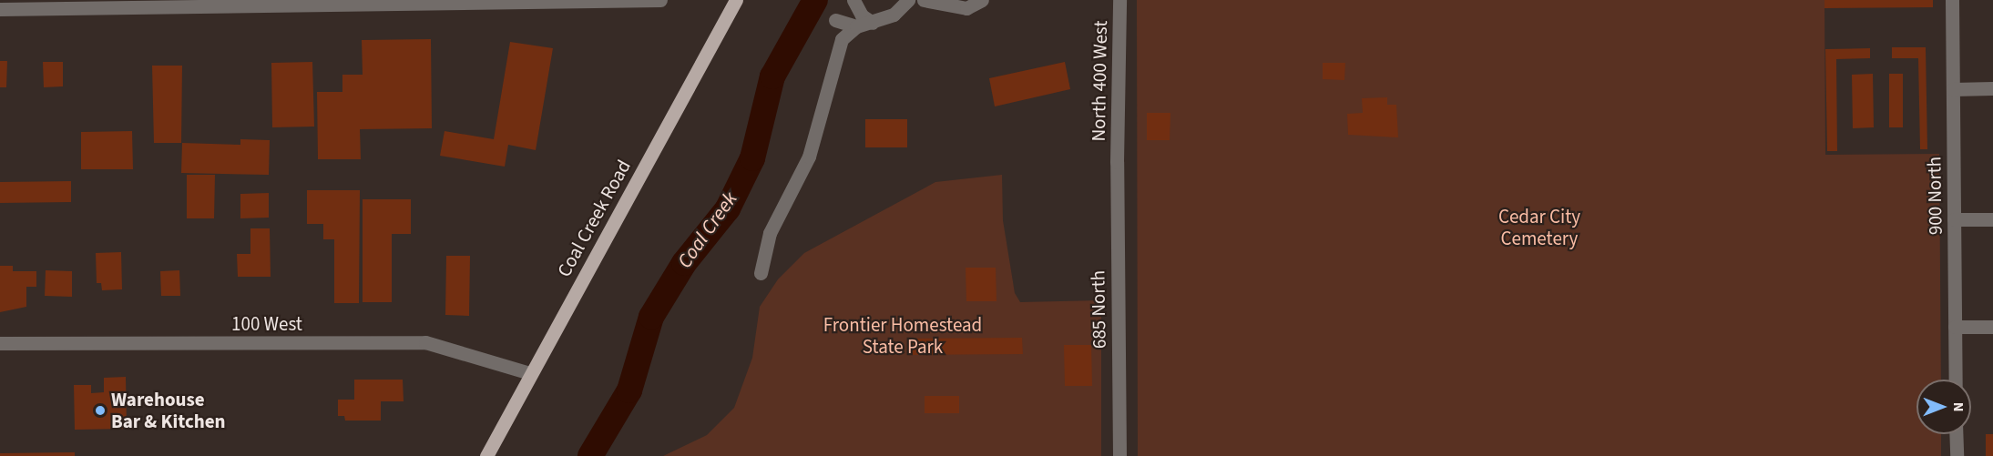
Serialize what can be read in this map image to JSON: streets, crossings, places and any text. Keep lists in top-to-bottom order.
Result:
{
  "streets": {
    "main road": ["Coal Creek Road"],
    "street": [
      "North 400 West",
      "900 North",
      "685 North",
      "100 West"
    ]
  },
  "crossings": [
    ["North 400 West", "685 North"],
    ["Coal Creek Road", "100 West"]
  ],
  "water": ["Coal Creek"],
  "parks": ["Cedar City Cemetery", "Frontier Homestead State Park"],
  "places": ["Warehouse Bar & Kitchen"],
  "north": "right"
}
